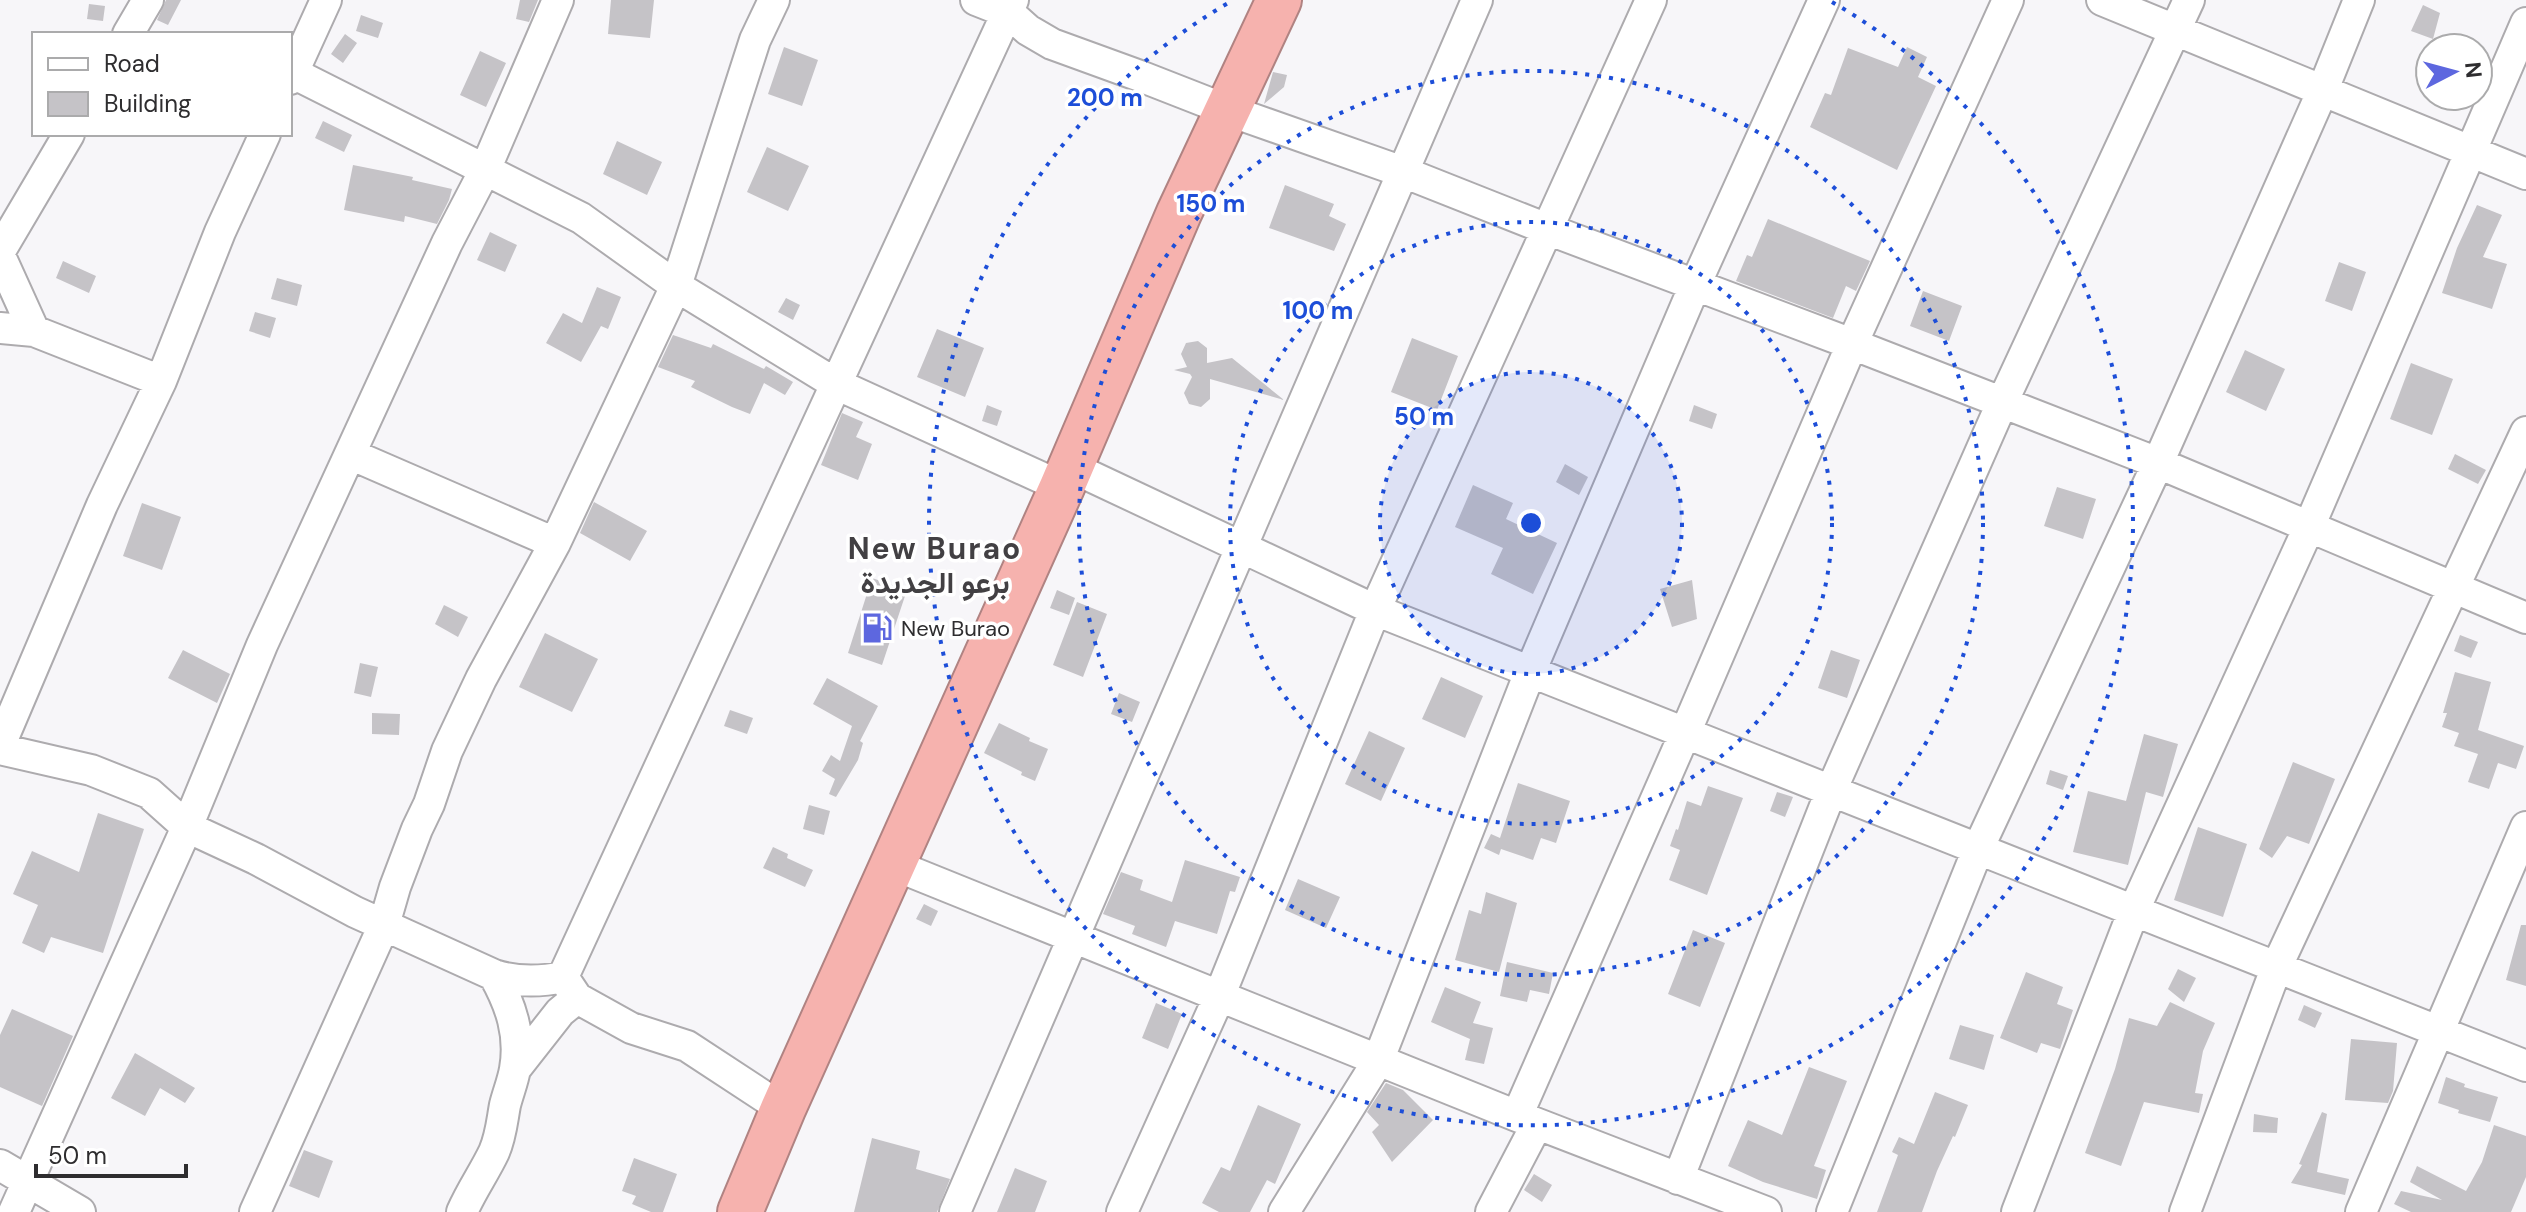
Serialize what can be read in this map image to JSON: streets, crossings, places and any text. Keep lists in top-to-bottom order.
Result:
{
  "districts": ["New Burao برعو الجديدة"],
  "places": {
    "fuel station": ["New Burao"]
  },
  "legend": ["Road", "Building"],
  "scale_bar": "50 m",
  "north": "right",
  "rings": [
    "200 m",
    "150 m",
    "100 m",
    "50 m"
  ]
}
